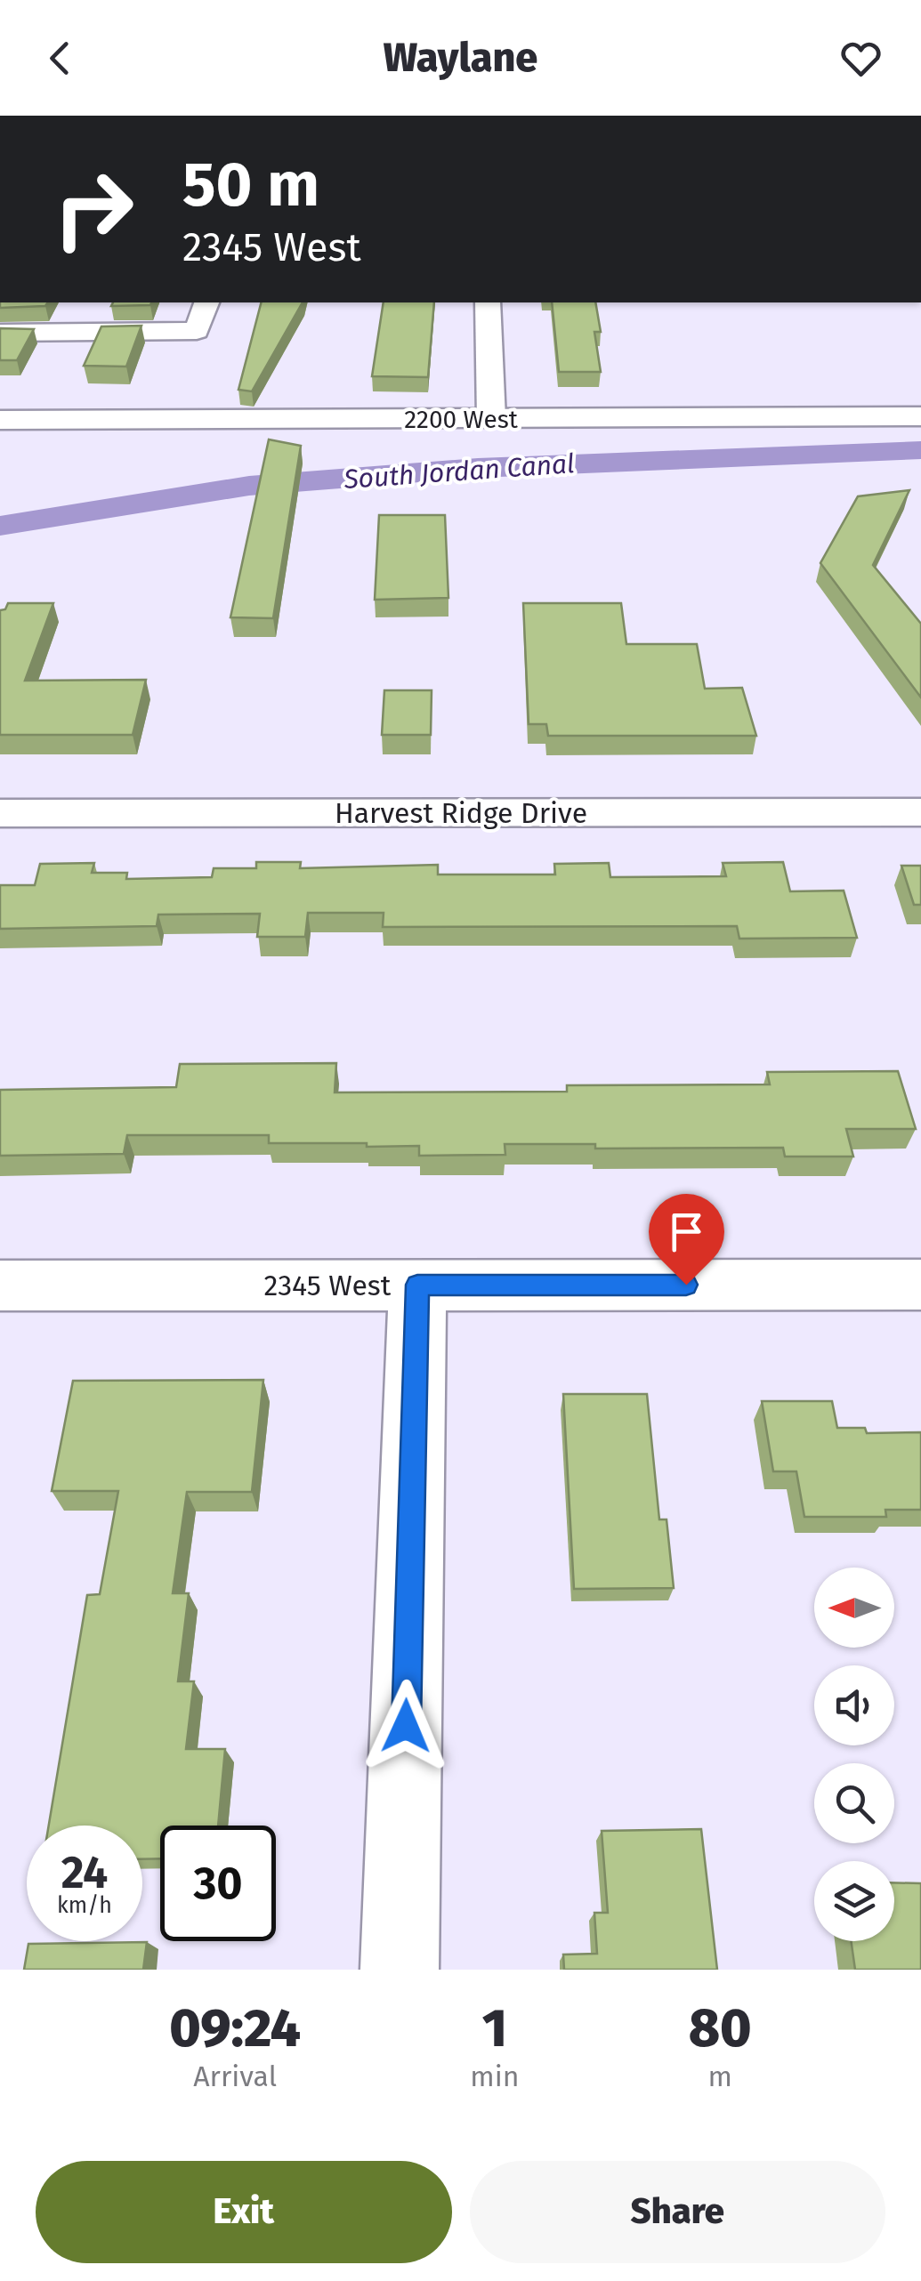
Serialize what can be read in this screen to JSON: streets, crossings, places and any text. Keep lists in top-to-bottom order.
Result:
{
  "streets": {
    "street": ["2200 West", "Harvest Ridge Drive", "2345 West"]
  },
  "water": ["South Jordan Canal"],
  "north": "left",
  "page": {
    "header": "Waylane",
    "turn": ["50 m", "2345 West"],
    "speed": "24 km/h",
    "limit": "30",
    "eta": [
      "09:24",
      "Arrival",
      "1",
      "min",
      "80",
      "m"
    ],
    "buttons": ["Exit", "Share"]
  }
}
